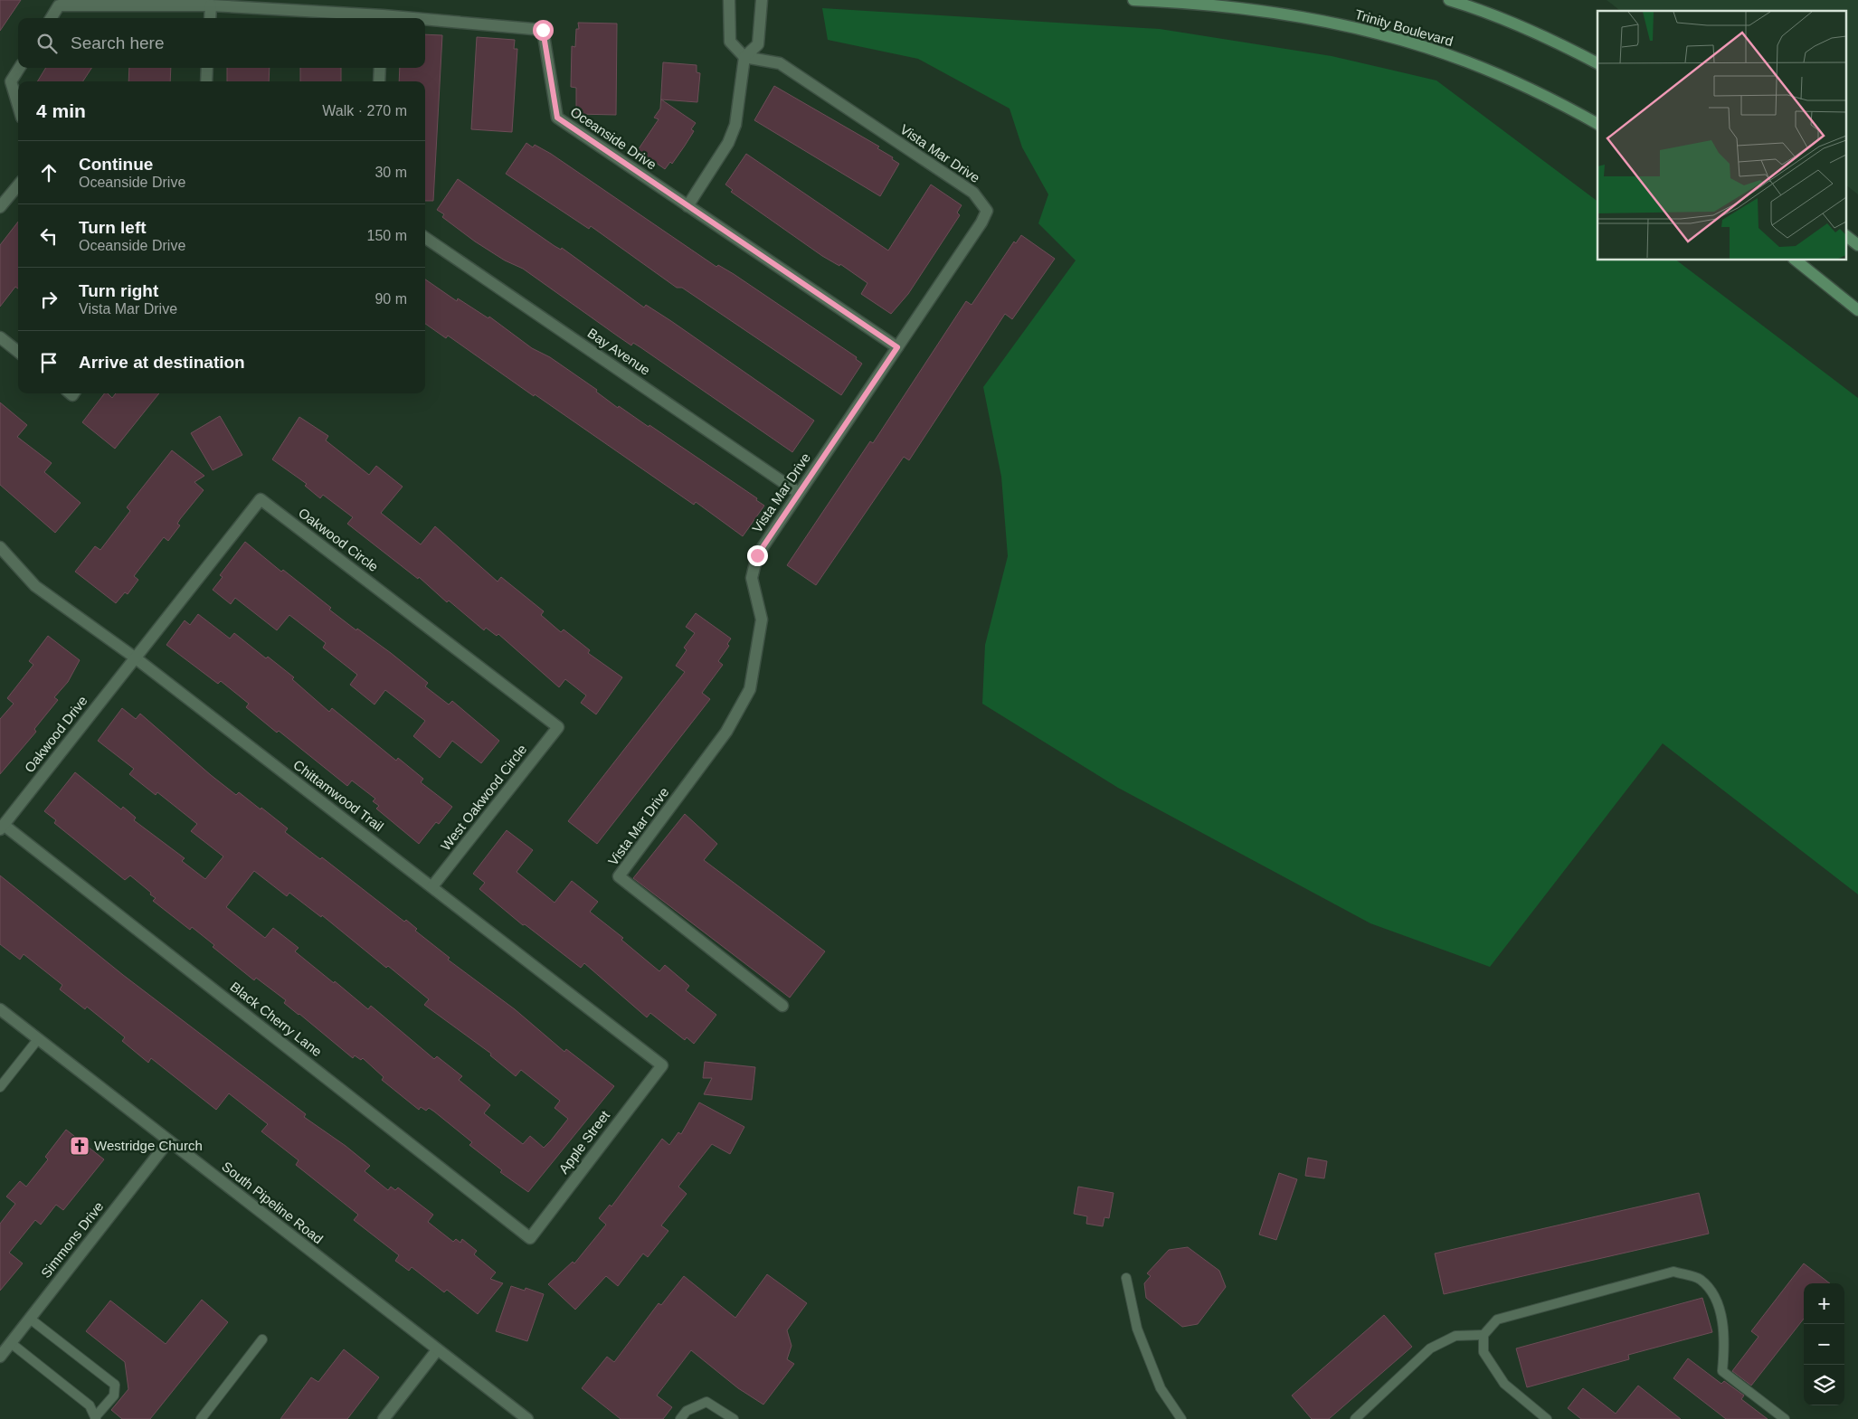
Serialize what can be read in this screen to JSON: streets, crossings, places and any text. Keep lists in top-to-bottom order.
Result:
{
  "streets": {
    "main road": ["Trinity Boulevard"],
    "street": [
      "Oceanside Drive",
      "Vista Mar Drive",
      "Bay Avenue",
      "Oakwood Circle",
      "Oakwood Drive",
      "Chittamwood Trail",
      "West Oakwood Circle",
      "Black Cherry Lane",
      "Apple Street",
      "South Pipeline Road",
      "Simmons Drive"
    ]
  },
  "crossings": [
    ["Oceanside Drive", "Vista Mar Drive"],
    ["Vista Mar Drive", "Bay Avenue"],
    ["Oakwood Circle", "Oakwood Drive"],
    ["Oakwood Circle", "Chittamwood Trail"],
    ["Oakwood Circle", "West Oakwood Circle"],
    ["Oakwood Drive", "Chittamwood Trail"],
    ["Oakwood Drive", "Black Cherry Lane"],
    ["Chittamwood Trail", "West Oakwood Circle"],
    ["Chittamwood Trail", "Apple Street"],
    ["Black Cherry Lane", "Apple Street"],
    ["South Pipeline Road", "Simmons Drive"]
  ],
  "places": {
    "church": ["Westridge Church"]
  },
  "page": {
    "search": "Search here",
    "heading": ["4 min", "Walk · 270 m"],
    "list": [
      ["Continue", "Oceanside Drive", "30 m"],
      ["Turn left", "Oceanside Drive", "150 m"],
      ["Turn right", "Vista Mar Drive", "90 m"],
      "Arrive at destination"
    ],
    "map_buttons": ["+", "−"]
  }
}
